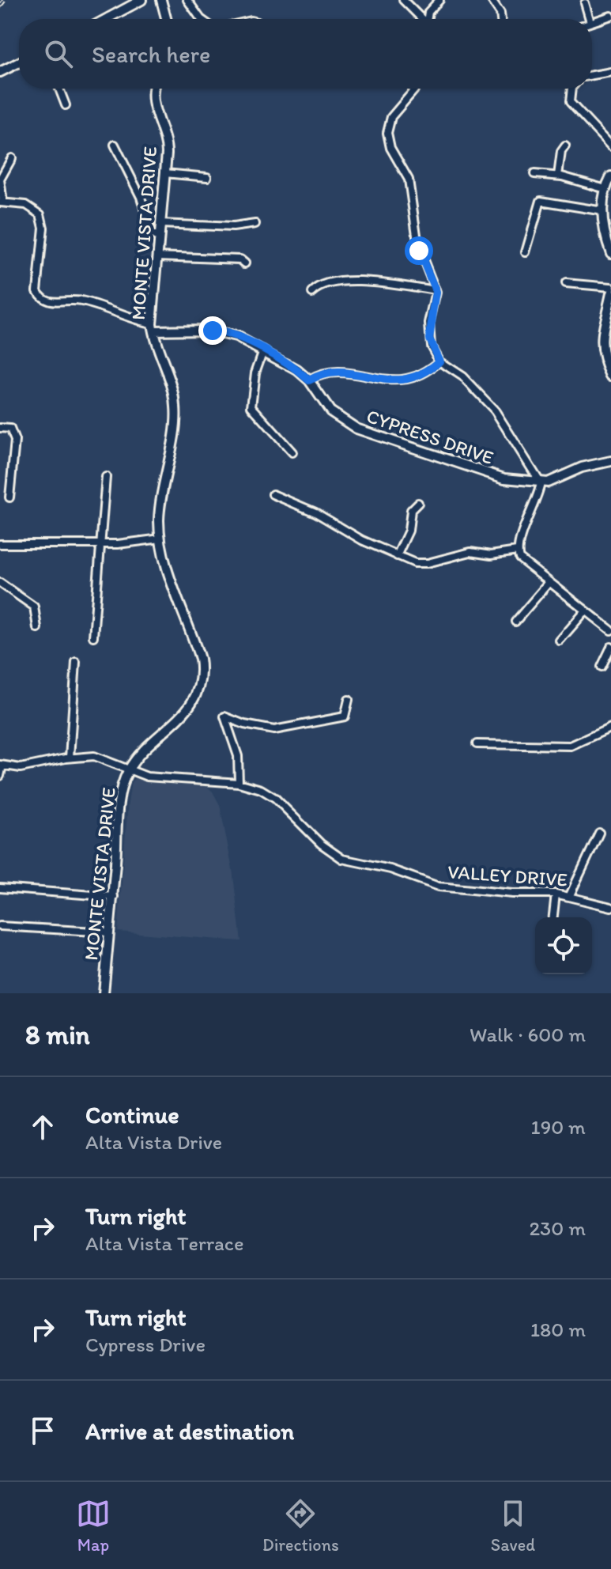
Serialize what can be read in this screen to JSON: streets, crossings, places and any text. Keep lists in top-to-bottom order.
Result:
{
  "streets": {
    "main road": ["MONTE VISTA DRIVE", "CYPRESS DRIVE"],
    "street": ["VALLEY DRIVE"]
  },
  "crossings": [
    ["MONTE VISTA DRIVE", "CYPRESS DRIVE"],
    ["MONTE VISTA DRIVE", "VALLEY DRIVE"]
  ],
  "page": {
    "search": "Search here",
    "heading": ["8 min", "Walk · 600 m"],
    "list": [
      ["Continue", "Alta Vista Drive", "190 m"],
      ["Turn right", "Alta Vista Terrace", "230 m"],
      ["Turn right", "Cypress Drive", "180 m"],
      "Arrive at destination"
    ],
    "nav": ["Map", "Directions", "Saved"]
  }
}
